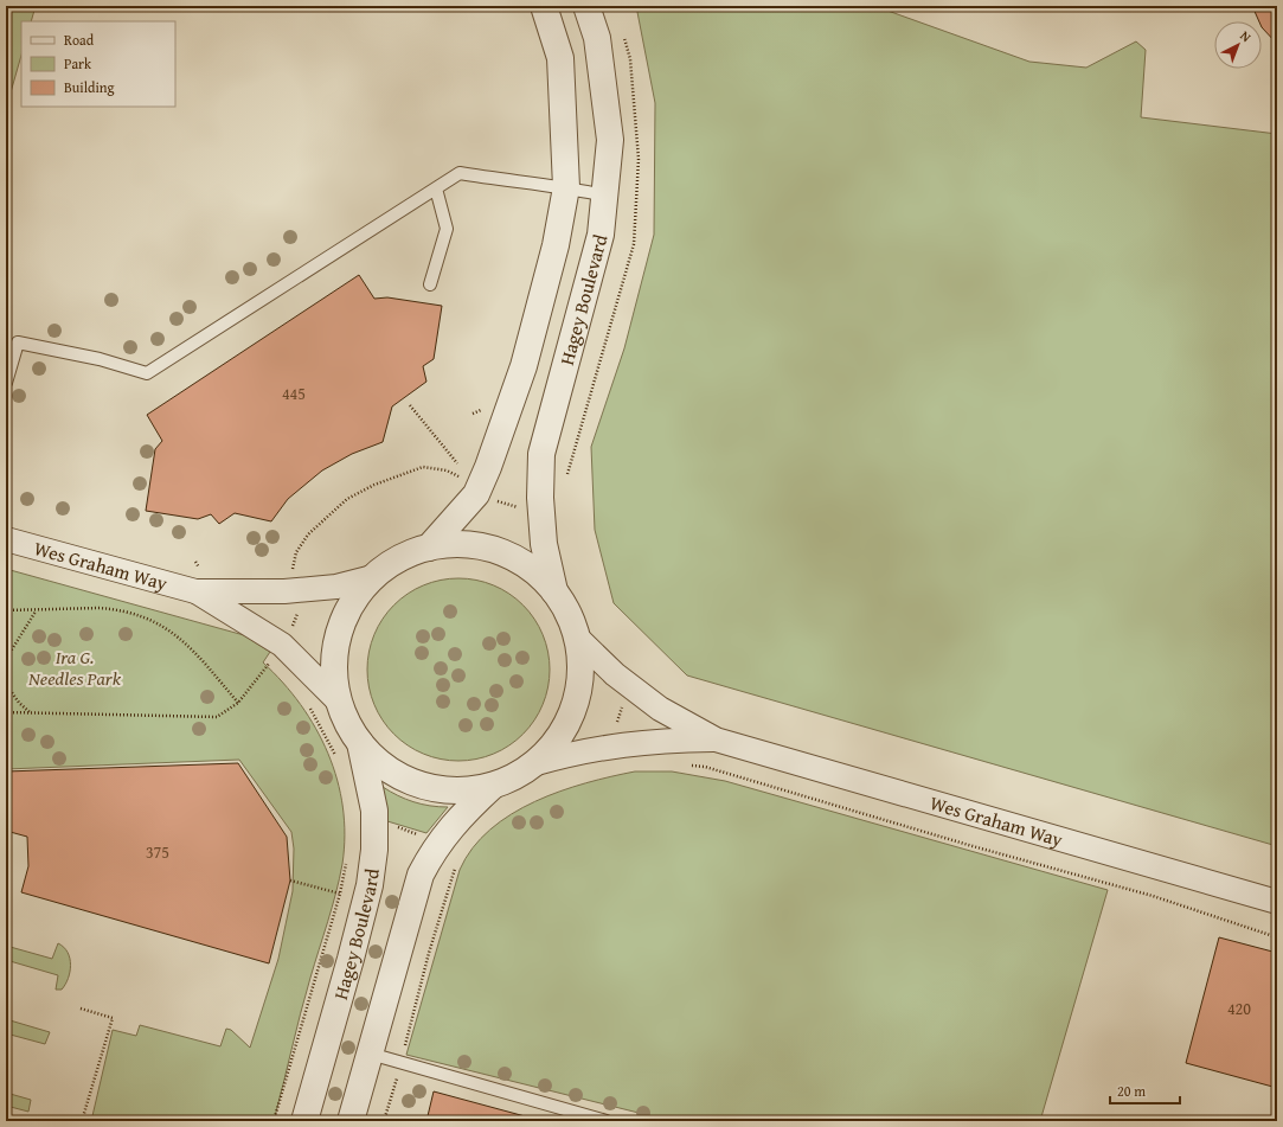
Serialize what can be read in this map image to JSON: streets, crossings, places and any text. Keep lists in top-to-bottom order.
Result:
{
  "streets": {
    "street": ["Hagey Boulevard", "Wes Graham Way"]
  },
  "parks": ["Ira G. Needles Park"],
  "house_numbers": ["445", "375", "420"],
  "legend": ["Road", "Park", "Building"],
  "scale_bar": "20 m",
  "north": "top right"
}
